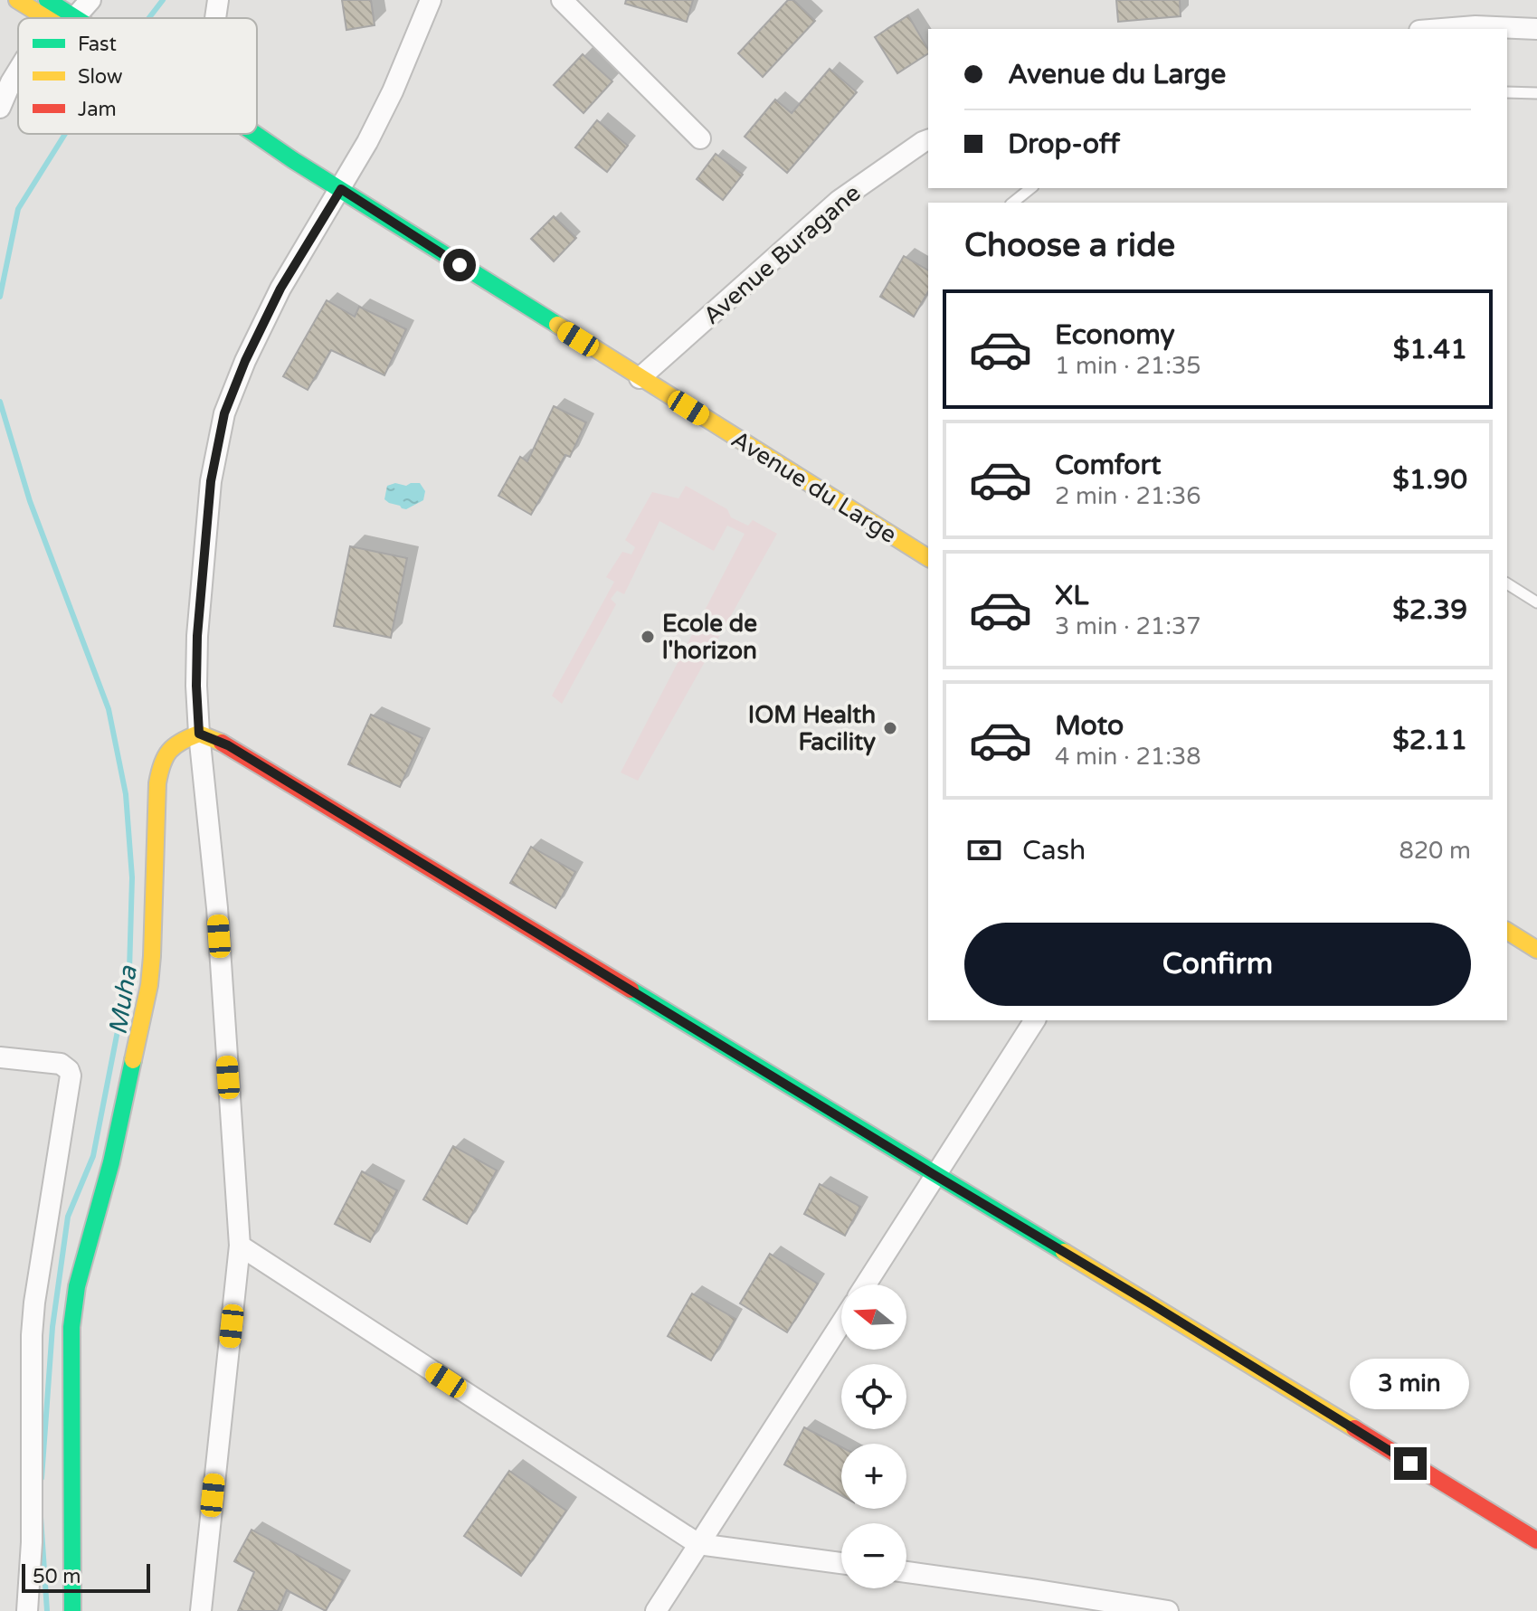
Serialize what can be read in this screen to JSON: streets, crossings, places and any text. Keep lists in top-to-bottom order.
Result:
{
  "streets": {
    "street": ["Avenue Buragane", "Avenue du Large"]
  },
  "crossings": [
    ["Avenue Buragane", "Avenue du Large"]
  ],
  "water": ["Muha"],
  "places": ["Ecole de l'horizon", "IOM Health Facility"],
  "legend": ["Fast", "Slow", "Jam"],
  "scale_bar": "50 m",
  "north": "left",
  "page": {
    "banner": ["Avenue du Large", "Drop-off"],
    "heading": "Choose a ride",
    "list": [
      {
        "name": "Economy",
        "note": "1 min · 21:35",
        "value": "$1.41"
      },
      {
        "name": "Comfort",
        "note": "2 min · 21:36",
        "value": "$1.90"
      },
      {
        "name": "XL",
        "note": "3 min · 21:37",
        "value": "$2.39"
      },
      {
        "name": "Moto",
        "note": "4 min · 21:38",
        "value": "$2.11"
      }
    ],
    "pay": ["Cash", "820 m"],
    "buttons": "Confirm",
    "map_buttons": ["+", "−"],
    "bubble": "3 min",
    "scale": "50 m"
  }
}
